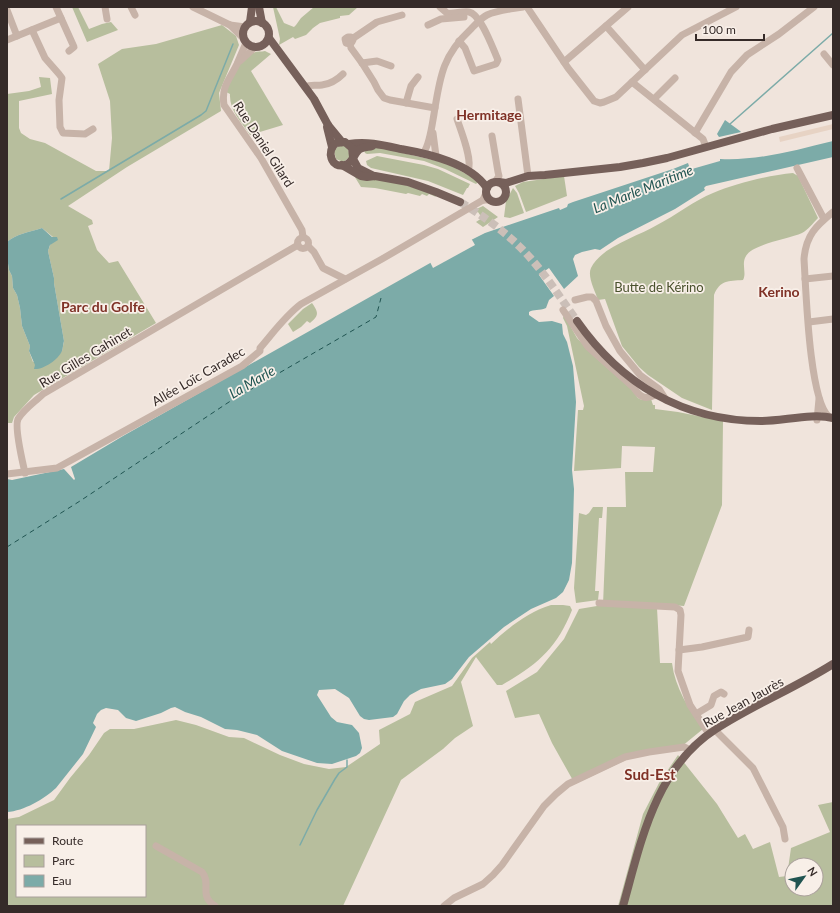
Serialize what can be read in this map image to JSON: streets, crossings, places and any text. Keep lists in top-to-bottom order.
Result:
{
  "streets": {
    "main road": ["Rue Jean Jaurès"],
    "street": ["Rue Daniel Gilard", "Rue Gilles Gahinet", "Allée Loïc Caradec"]
  },
  "crossings": [
    ["Rue Daniel Gilard", "Rue Gilles Gahinet"],
    ["Rue Gilles Gahinet", "Allée Loïc Caradec"]
  ],
  "districts": [
    "Hermitage",
    "Kerino",
    "Parc du Golfe",
    "Sud-Est"
  ],
  "water": ["La Marle Maritime", "La Marle"],
  "parks": ["Butte de Kérino"],
  "legend": ["Route", "Parc", "Eau"],
  "scale_bar": "100 m",
  "north": "top right"
}
